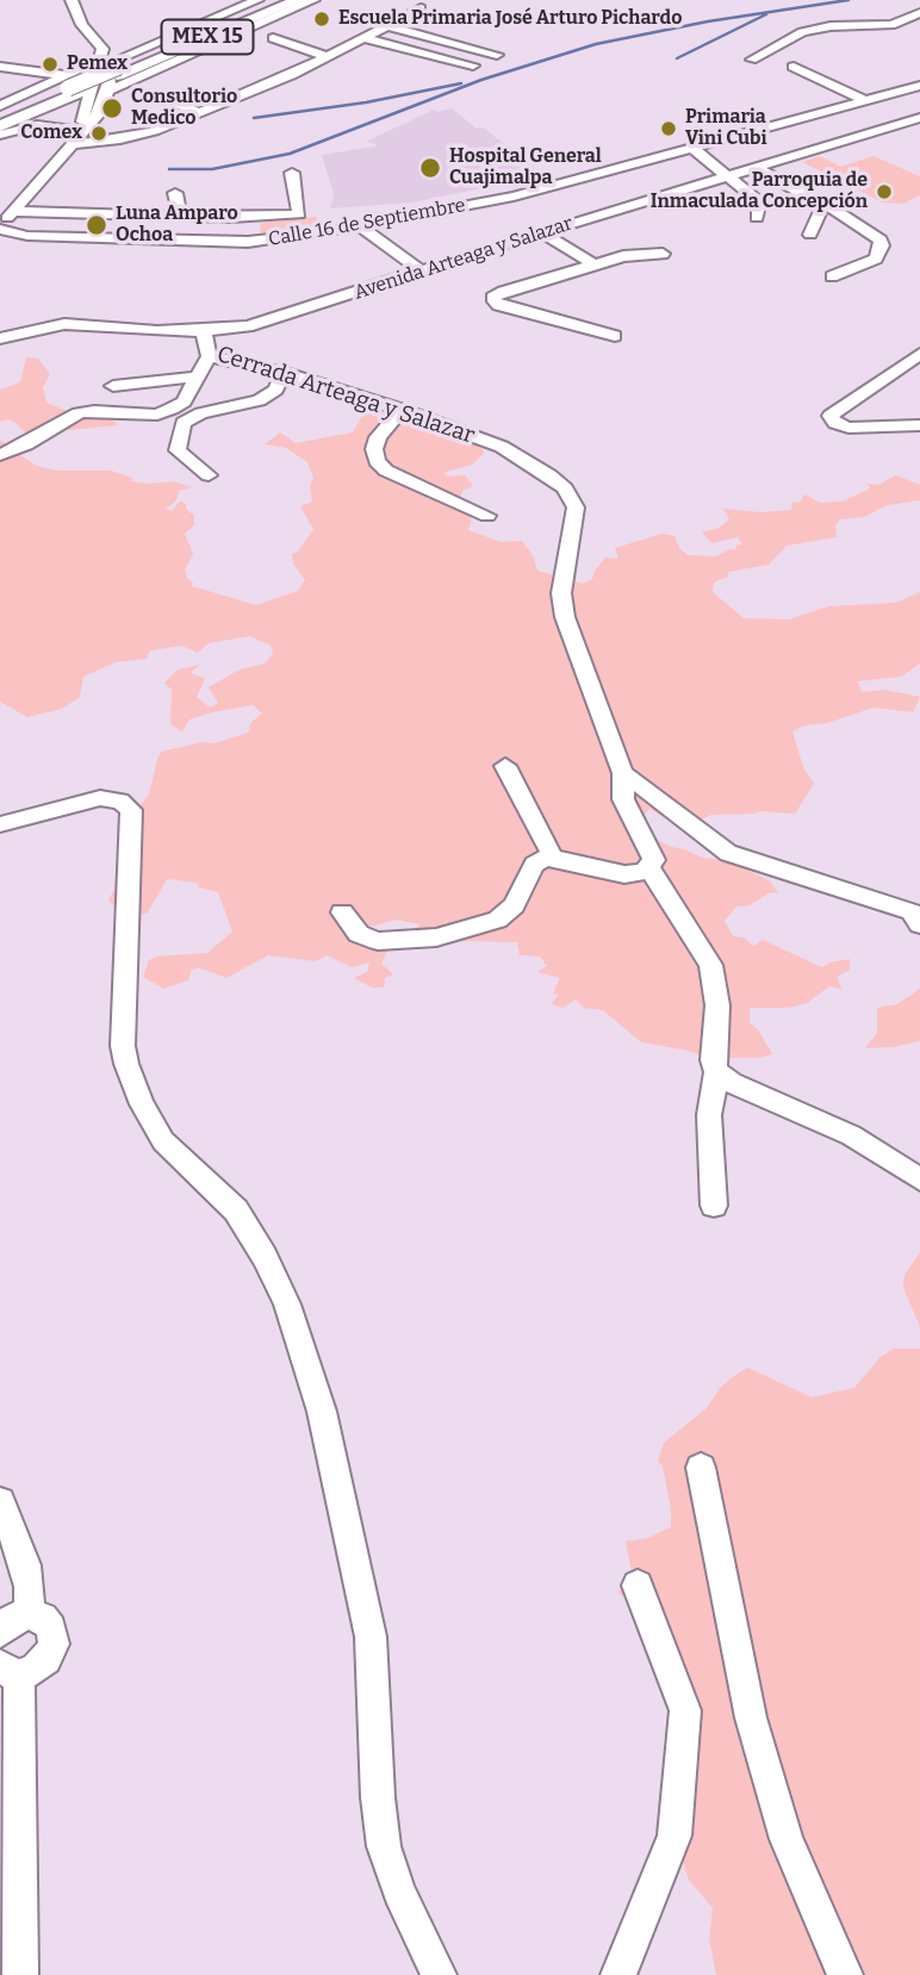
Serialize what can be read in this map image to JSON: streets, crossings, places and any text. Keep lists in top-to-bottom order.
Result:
{
  "streets": {
    "main road": ["MEX 15"],
    "street": ["Calle 16 de Septiembre", "Avenida Arteaga y Salazar", "Cerrada Arteaga y Salazar"]
  },
  "crossings": [
    ["Avenida Arteaga y Salazar", "Cerrada Arteaga y Salazar"]
  ],
  "places": [
    "Escuela Primaria José Arturo Pichardo",
    "Pemex",
    "Consultorio Medico",
    "Primaria Vini Cubi",
    "Comex",
    "Hospital General Cuajimalpa",
    "Parroquia de Inmaculada Concepción",
    "Luna Amparo Ochoa"
  ]
}
